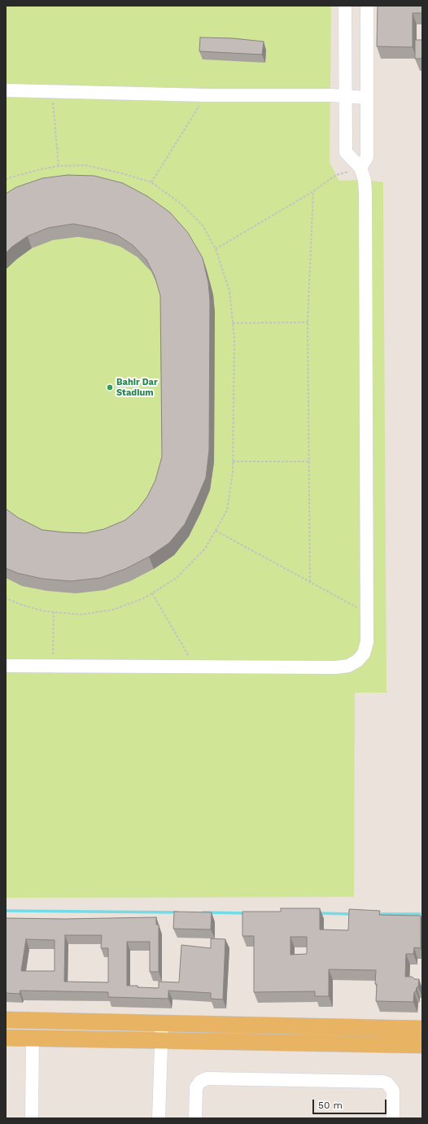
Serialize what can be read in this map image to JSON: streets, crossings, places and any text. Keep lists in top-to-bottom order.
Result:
{
  "places": ["Bahir Dar Stadium"],
  "scale_bar": "50 m"
}
